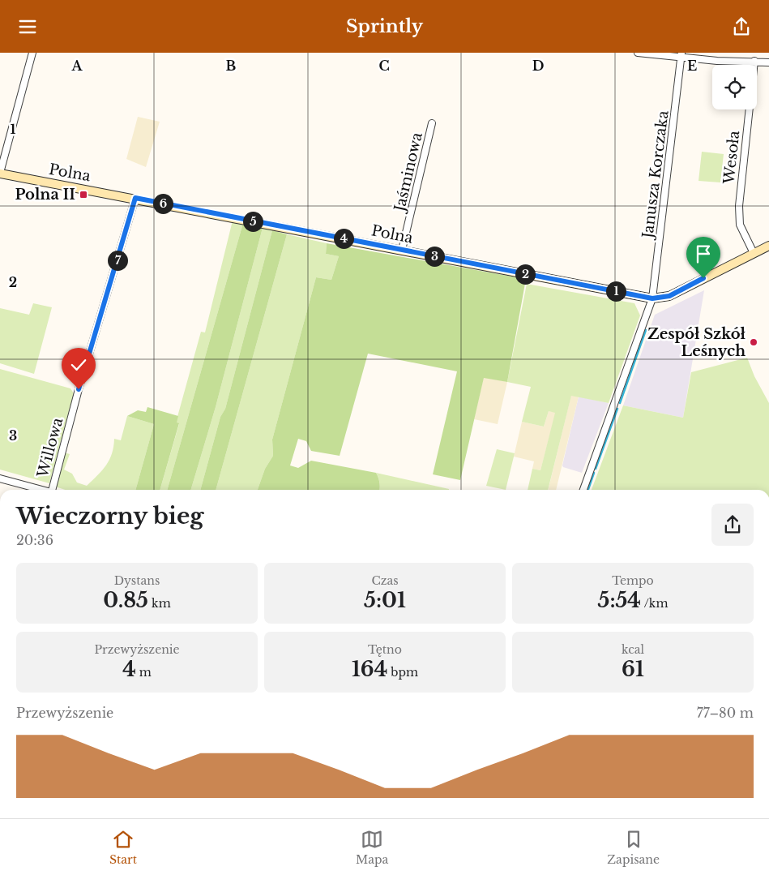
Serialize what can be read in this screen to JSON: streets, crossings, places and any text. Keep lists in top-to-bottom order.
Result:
{
  "streets": {
    "street": [
      "Wesoła",
      "Jaśminowa",
      "Polna",
      "Janusza Korczaka",
      "Willowa"
    ]
  },
  "crossings": [
    ["Wesoła", "Polna"],
    ["Jaśminowa", "Polna"],
    ["Polna", "Janusza Korczaka"],
    ["Polna", "Willowa"]
  ],
  "places": {
    "transit": ["Polna II"],
    "other": ["Zespół Szkół Leśnych"]
  },
  "page": {
    "header": "Sprintly",
    "pins": [
      "6",
      "5",
      "4",
      "3",
      "7",
      "2",
      "1"
    ],
    "heading": ["Wieczorny bieg", "20:36"],
    "stats": [
      ["Dystans", "0.85 km"],
      ["Czas", "5:01"],
      ["Tempo", "5:54 /km"],
      ["Przewyższenie", "4 m"],
      ["Tętno", "164 bpm"],
      ["kcal", "61"]
    ],
    "chart": ["Przewyższenie", "77–80 m"],
    "tabs": ["Start", "Mapa", "Zapisane"]
  },
  "grid": {
    "columns": [
      "A",
      "B",
      "C",
      "D",
      "E"
    ],
    "rows": ["1", "2", "3"]
  }
}
